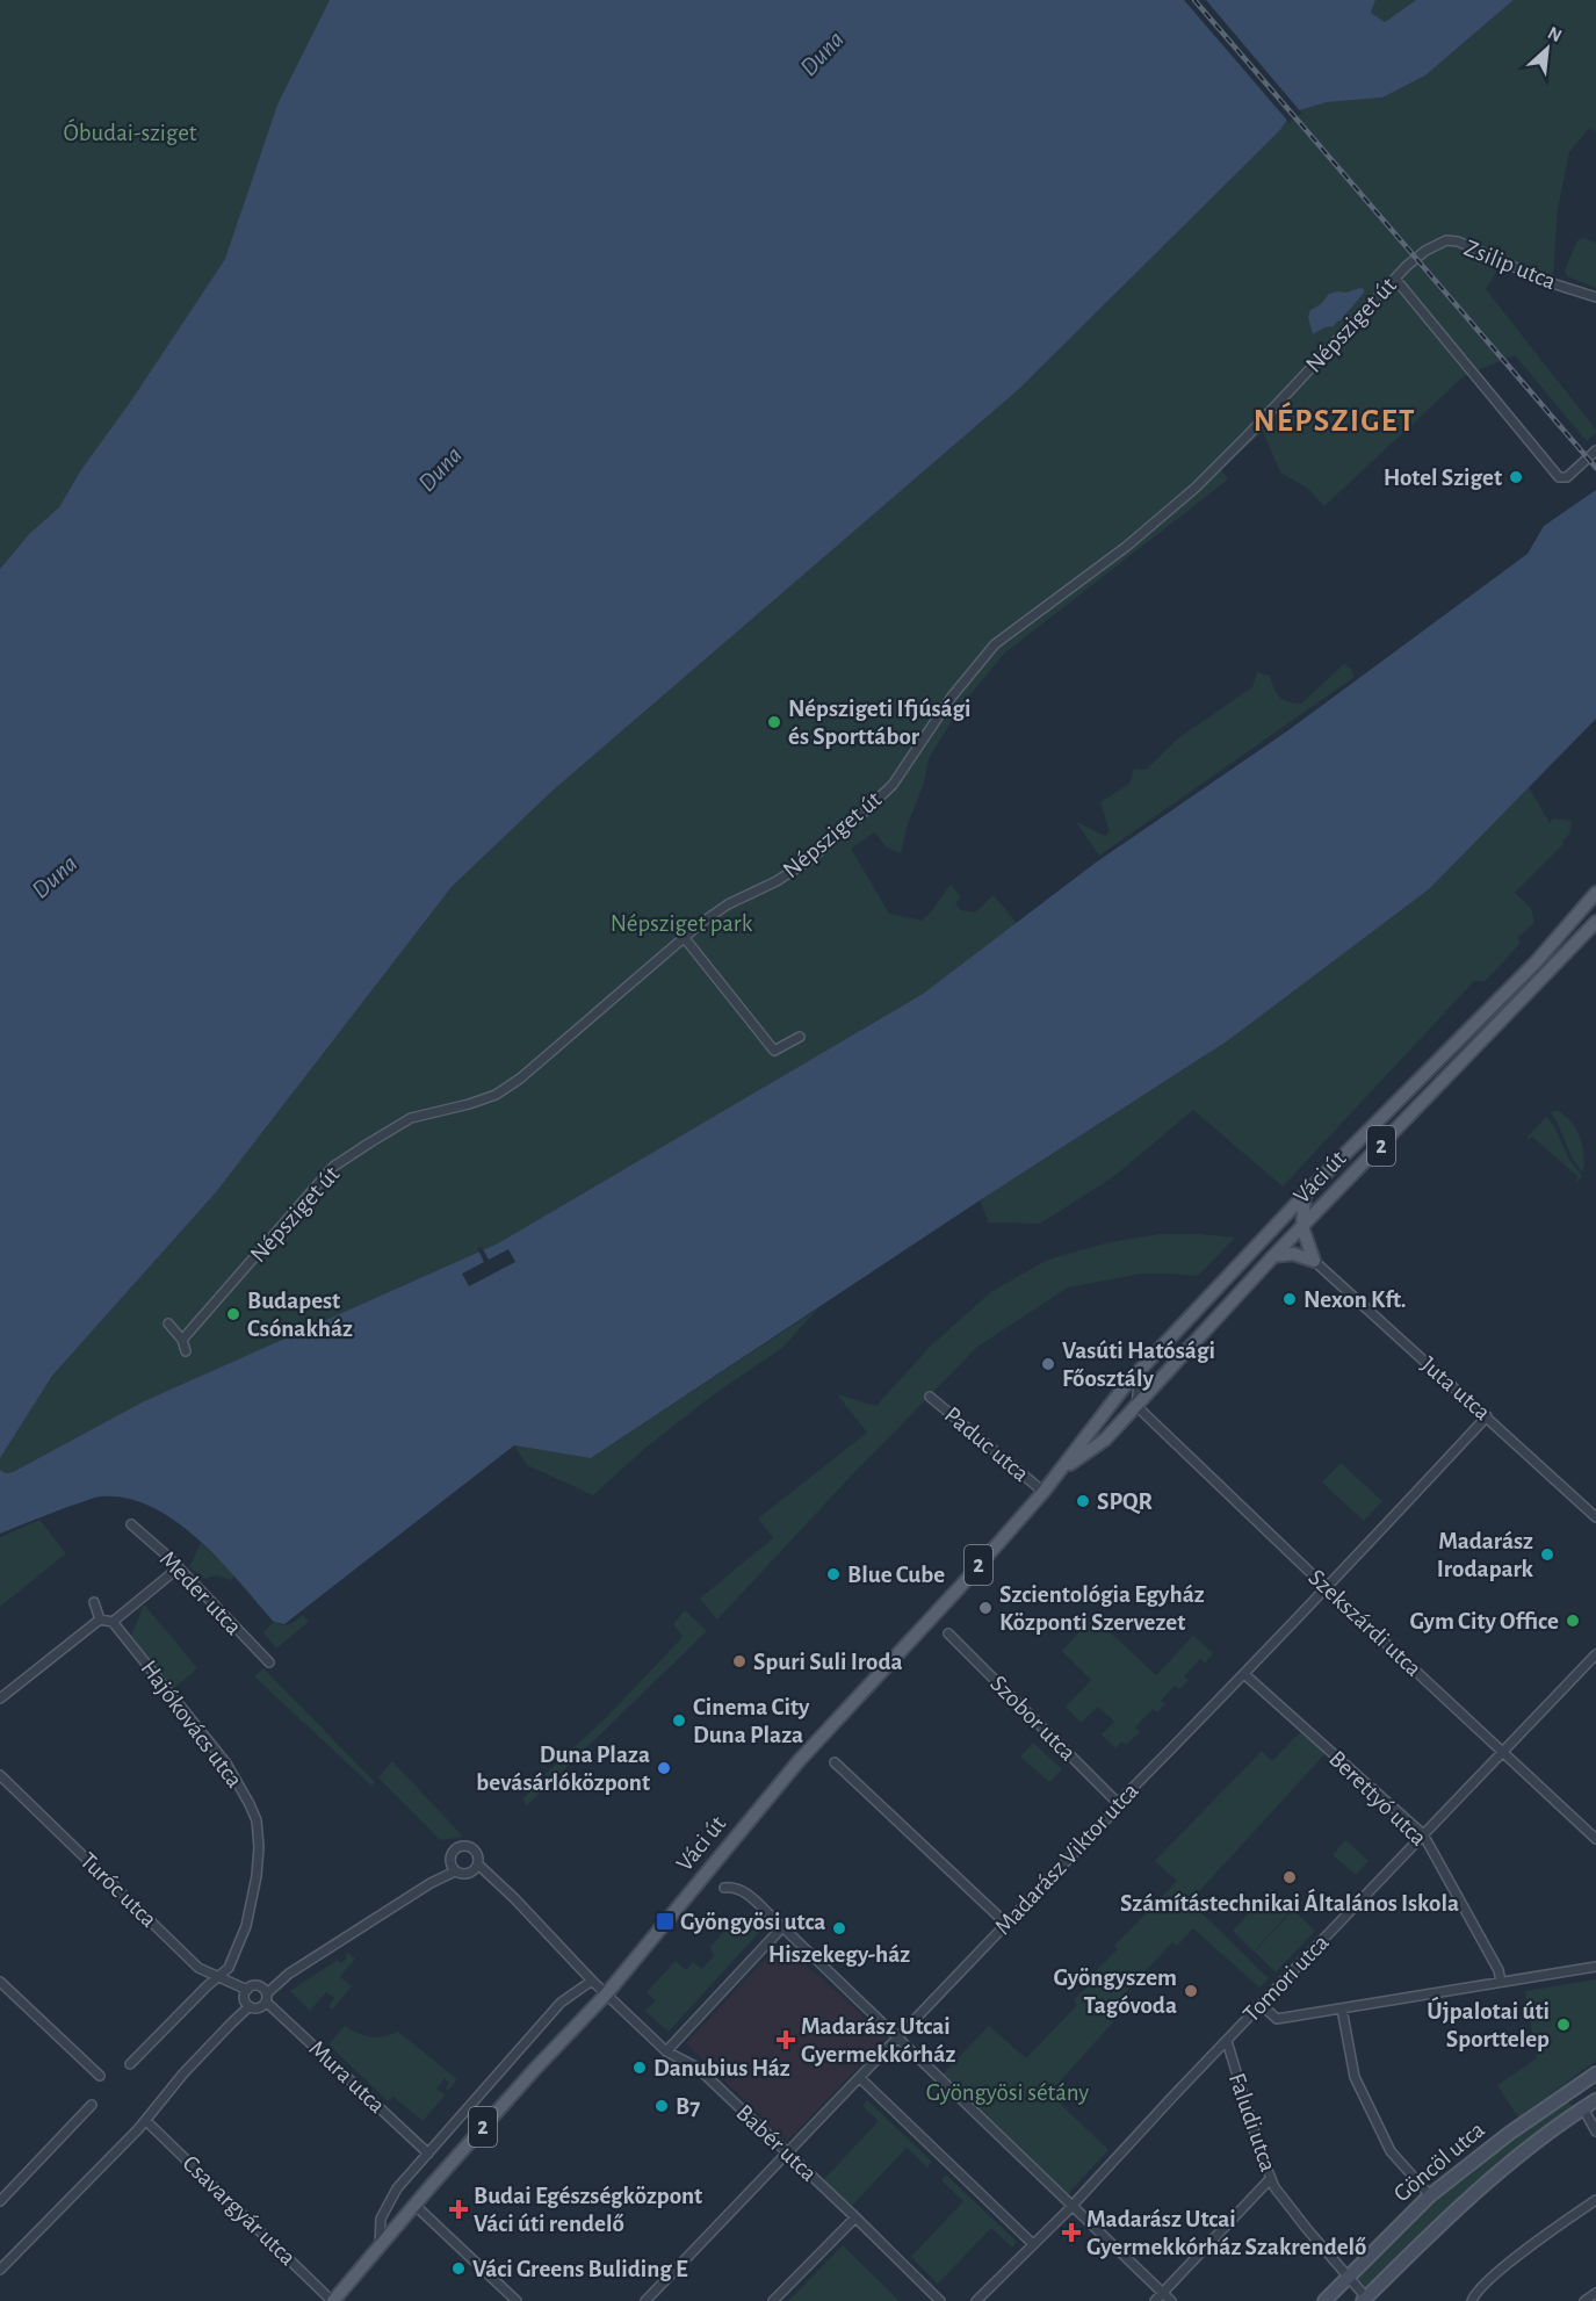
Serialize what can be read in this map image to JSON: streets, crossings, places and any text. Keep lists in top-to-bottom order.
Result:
{
  "streets": {
    "main road": ["2", "Váci út"],
    "street": [
      "Zsilip utca",
      "Népsziget út",
      "Juta utca",
      "Paduc utca",
      "Meder utca",
      "Szekszárdi utca",
      "Szobor utca",
      "Hajókovács utca",
      "Berettyó utca",
      "Madarász Viktor utca",
      "Turóc utca",
      "Tomori utca",
      "Mura utca",
      "Faludi utca",
      "Babér utca",
      "Göncöl utca",
      "Csavargyár utca"
    ]
  },
  "crossings": [
    ["Zsilip utca", "Népsziget út"],
    ["Váci út", "Paduc utca"],
    ["Váci út", "Szekszárdi utca"],
    ["Váci út", "Babér utca"],
    ["Váci út", "Csavargyár utca"],
    ["Juta utca", "Madarász Viktor utca"],
    ["Szekszárdi utca", "Madarász Viktor utca"],
    ["Szekszárdi utca", "Tomori utca"],
    ["Szobor utca", "Madarász Viktor utca"],
    ["Hajókovács utca", "Turóc utca"],
    ["Berettyó utca", "Madarász Viktor utca"],
    ["Berettyó utca", "Tomori utca"],
    ["Madarász Viktor utca", "Babér utca"],
    ["Tomori utca", "Faludi utca"],
    ["Faludi utca", "Göncöl utca"]
  ],
  "districts": ["NÉPSZIGET"],
  "water": ["Duna"],
  "parks": ["Óbudai-sziget", "Népsziget park", "Gyöngyösi sétány"],
  "places": {
    "other": [
      "Hotel Sziget",
      "Népszigeti Ifjúsági és Sporttábor",
      "Nexon Kft.",
      "Budapest Csónakház",
      "Vasúti Hatósági Főosztály",
      "SPQR",
      "Madarász Irodapark",
      "Blue Cube",
      "Szcientológia Egyház Központi Szervezet",
      "Gym City Office",
      "Spuri Suli Iroda",
      "Cinema City Duna Plaza",
      "Duna Plaza bevásárlóközpont",
      "Számítástechnikai Általános Iskola",
      "Hiszekegy-ház",
      "Gyöngyszem Tagóvoda",
      "Újpalotai úti Sporttelep",
      "Danubius Ház",
      "B7",
      "Váci Greens Buliding E"
    ],
    "transit": ["Gyöngyösi utca"],
    "health": ["Madarász Utcai Gyermekkórház", "Budai Egészségközpont Váci úti rendelő", "Madarász Utcai Gyermekkórház Szakrendelő"]
  },
  "north": "top right"
}
